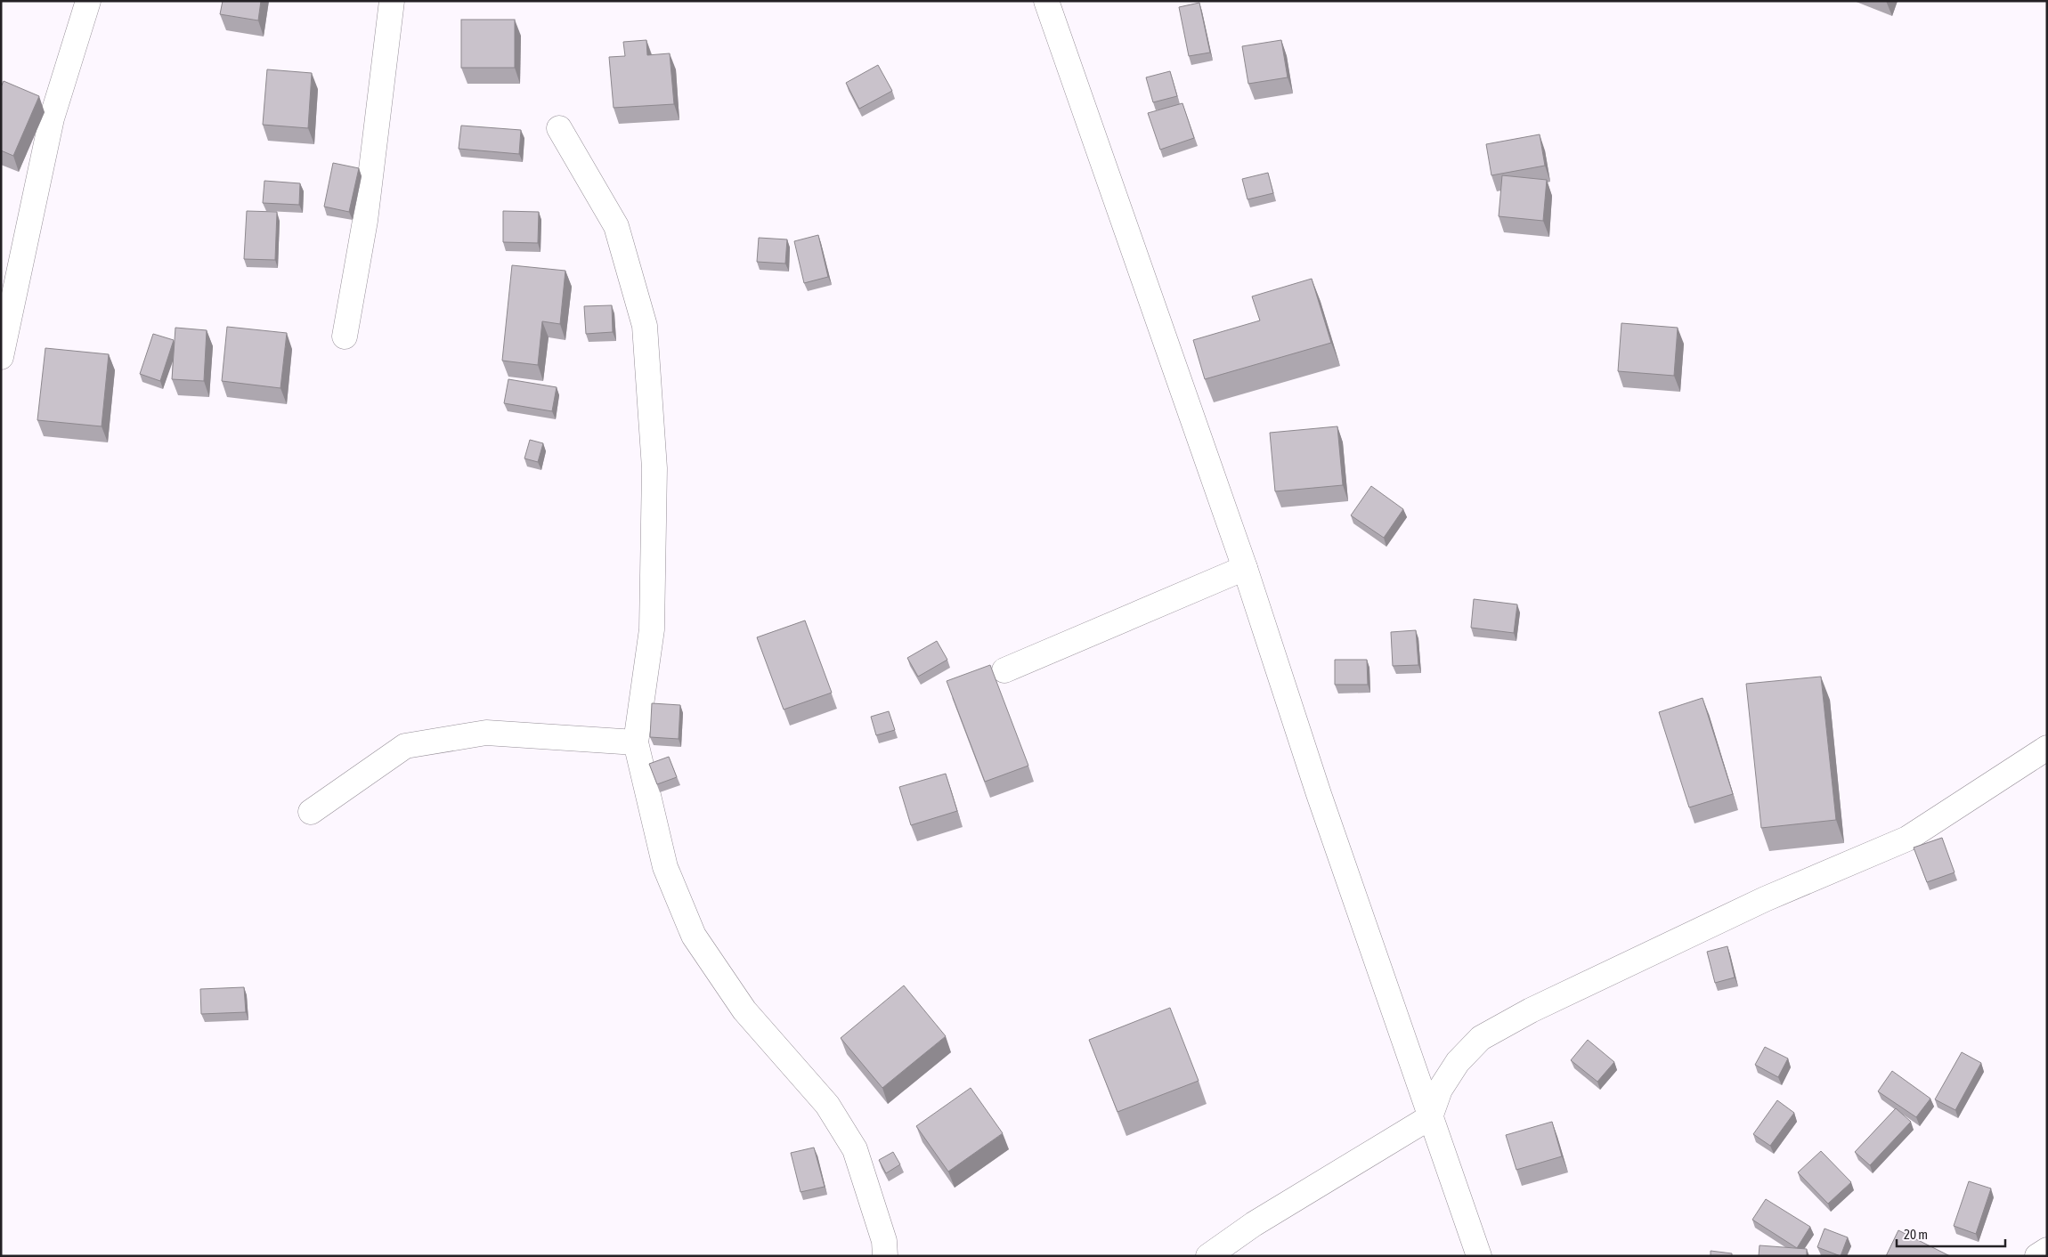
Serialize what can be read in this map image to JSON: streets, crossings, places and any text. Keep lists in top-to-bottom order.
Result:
{
  "scale_bar": "20 m"
}
